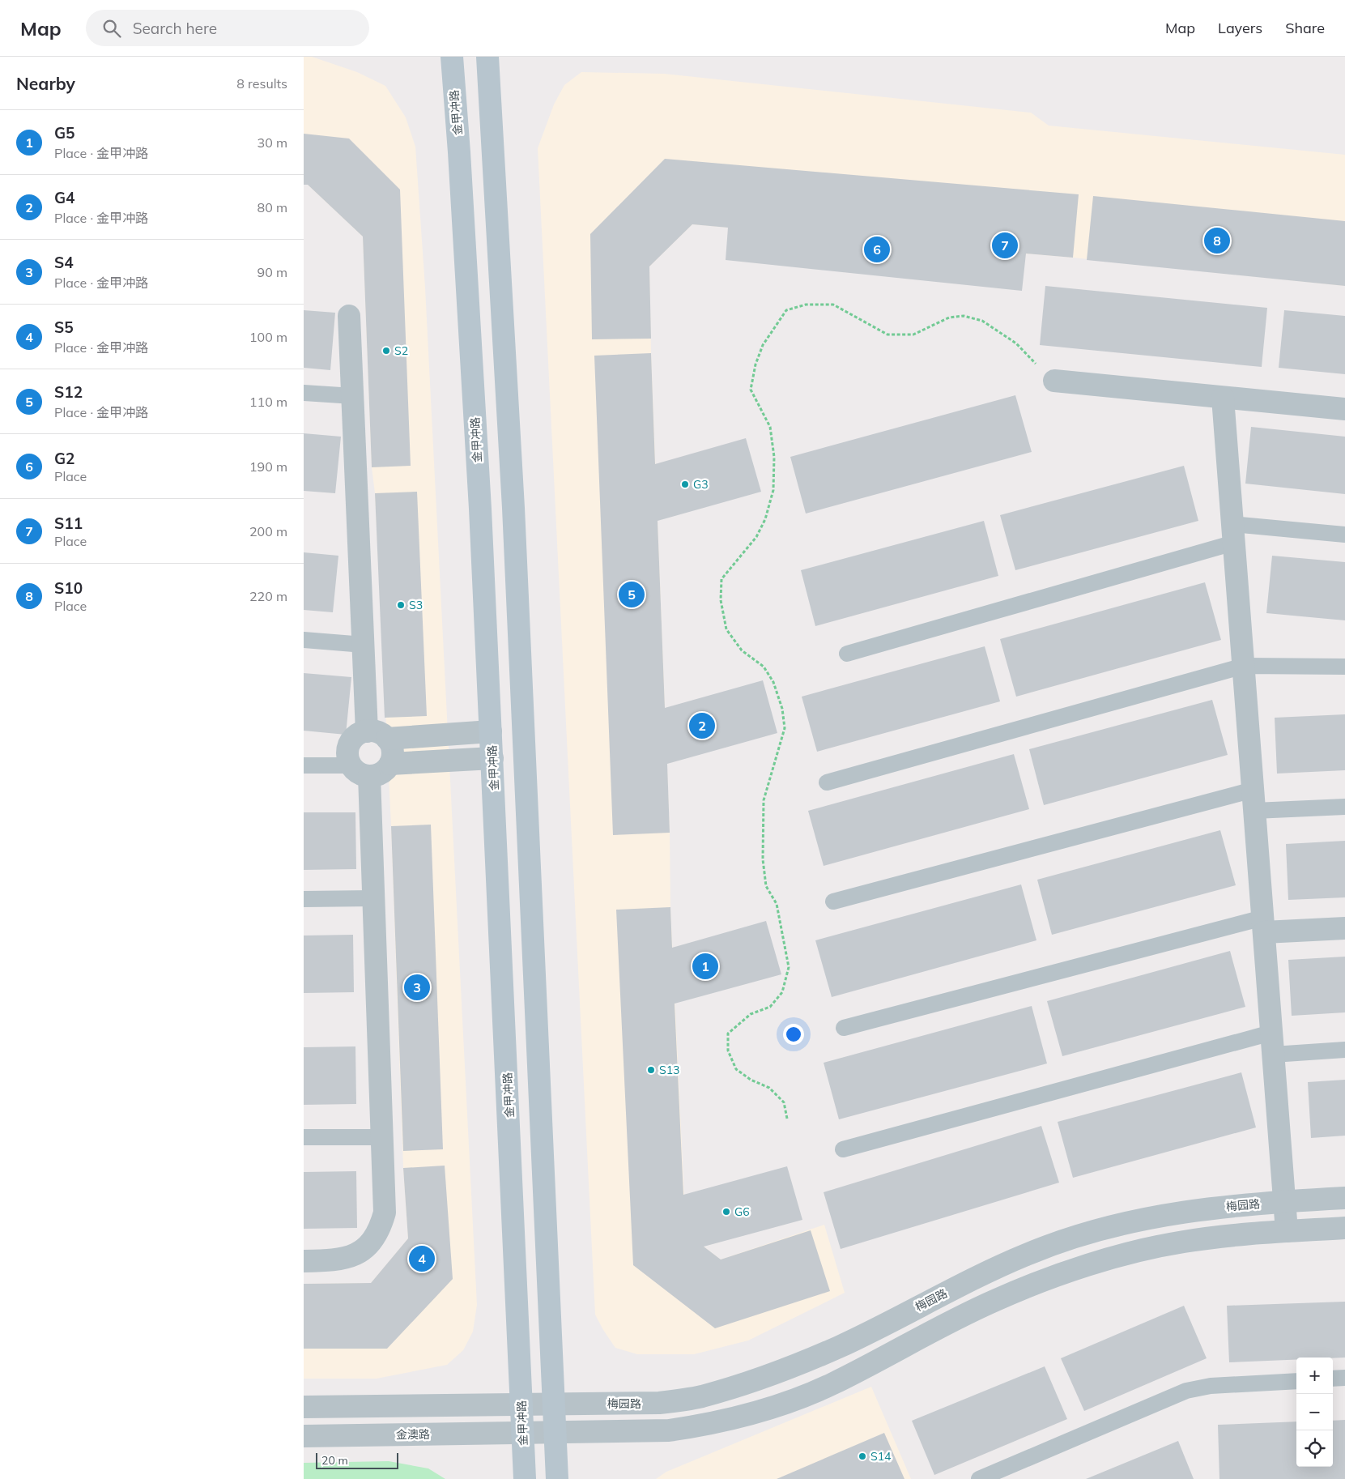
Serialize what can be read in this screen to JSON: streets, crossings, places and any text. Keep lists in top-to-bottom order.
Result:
{
  "streets": {
    "main road": ["金甲冲路"],
    "street": ["梅园路", "金澳路"]
  },
  "crossings": [
    ["金甲冲路", "梅园路"],
    ["金甲冲路", "金澳路"]
  ],
  "places": [
    "S2",
    "G3",
    "S3",
    "S13",
    "G6",
    "S14"
  ],
  "scale_bar": "20 m",
  "page": {
    "header": "Map",
    "search": "Search here",
    "nav": ["Map", "Layers", "Share"],
    "heading": ["Nearby", "8 results"],
    "list": [
      {
        "mark": "1",
        "name": "G5",
        "note": "Place · 金甲冲路",
        "value": "30 m"
      },
      {
        "mark": "2",
        "name": "G4",
        "note": "Place · 金甲冲路",
        "value": "80 m"
      },
      {
        "mark": "3",
        "name": "S4",
        "note": "Place · 金甲冲路",
        "value": "90 m"
      },
      {
        "mark": "4",
        "name": "S5",
        "note": "Place · 金甲冲路",
        "value": "100 m"
      },
      {
        "mark": "5",
        "name": "S12",
        "note": "Place · 金甲冲路",
        "value": "110 m"
      },
      {
        "mark": "6",
        "name": "G2",
        "note": "Place",
        "value": "190 m"
      },
      {
        "mark": "7",
        "name": "S11",
        "note": "Place",
        "value": "200 m"
      },
      {
        "mark": "8",
        "name": "S10",
        "note": "Place",
        "value": "220 m"
      }
    ],
    "pins": [
      "8",
      "7",
      "6",
      "5",
      "2",
      "1",
      "3",
      "4"
    ],
    "map_buttons": ["+", "−"],
    "scale": "20 m"
  }
}
